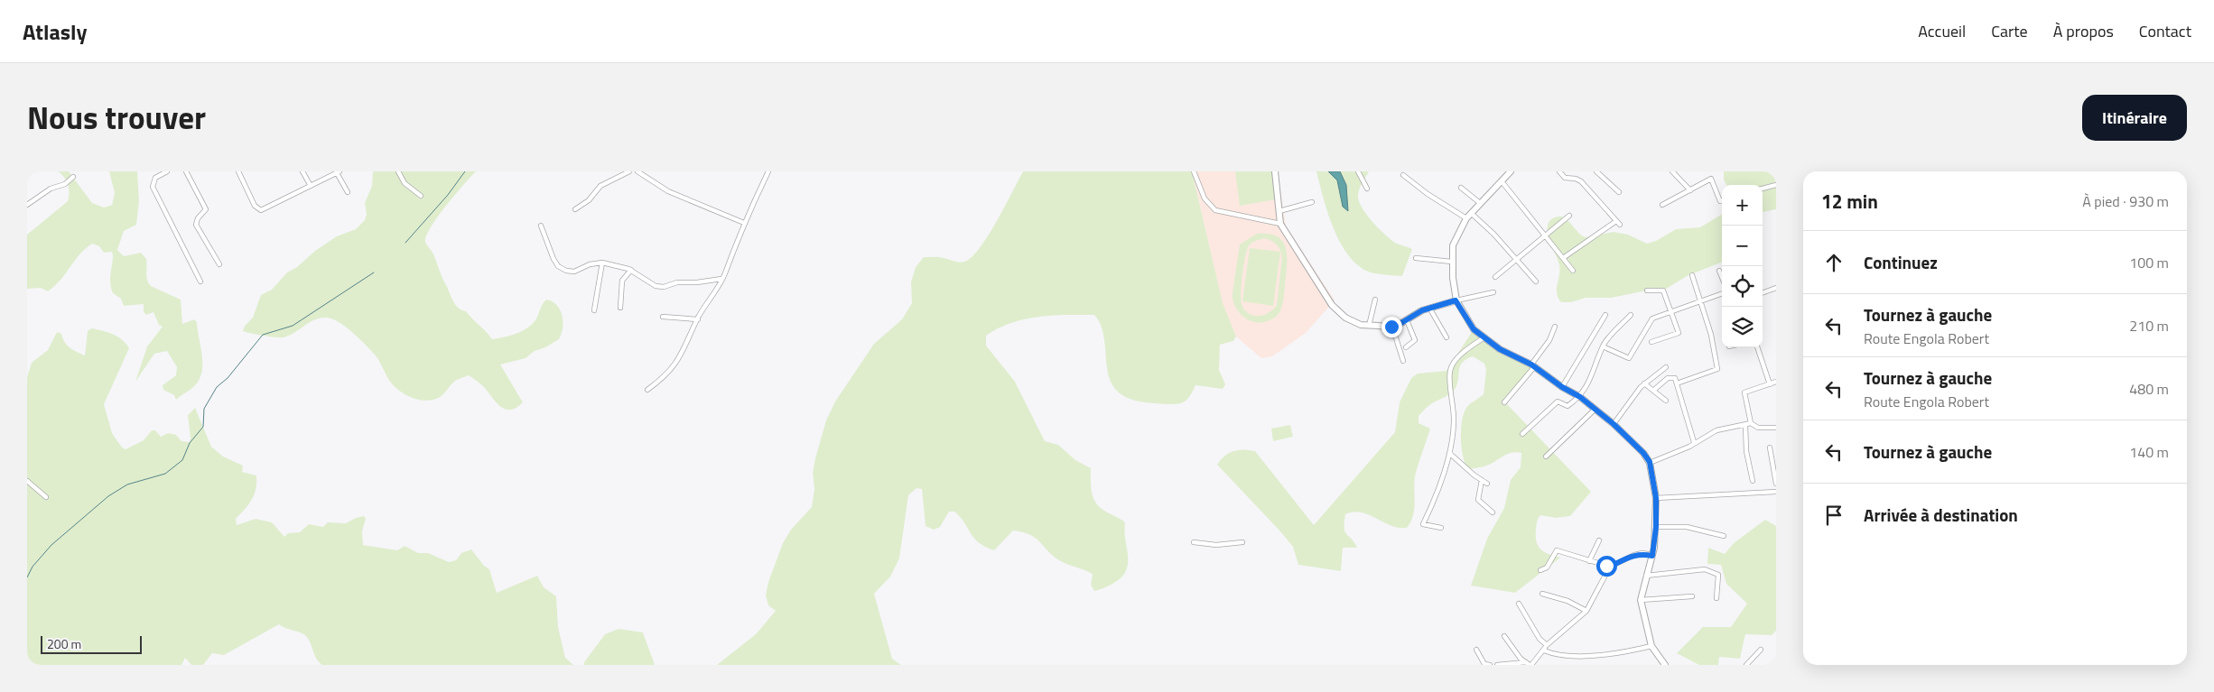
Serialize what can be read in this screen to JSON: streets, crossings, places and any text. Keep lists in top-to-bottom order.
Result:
{
  "scale_bar": "200 m",
  "page": {
    "header": "Atlasly",
    "nav": [
      "Accueil",
      "Carte",
      "À propos",
      "Contact"
    ],
    "title": "Nous trouver",
    "buttons": "Itinéraire",
    "heading": ["12 min", "À pied · 930 m"],
    "map_buttons": ["+", "−"],
    "list": [
      ["Continuez", "100 m"],
      ["Tournez à gauche", "Route Engola Robert", "210 m"],
      ["Tournez à gauche", "Route Engola Robert", "480 m"],
      ["Tournez à gauche", "140 m"],
      "Arrivée à destination"
    ],
    "scale": "200 m"
  }
}
